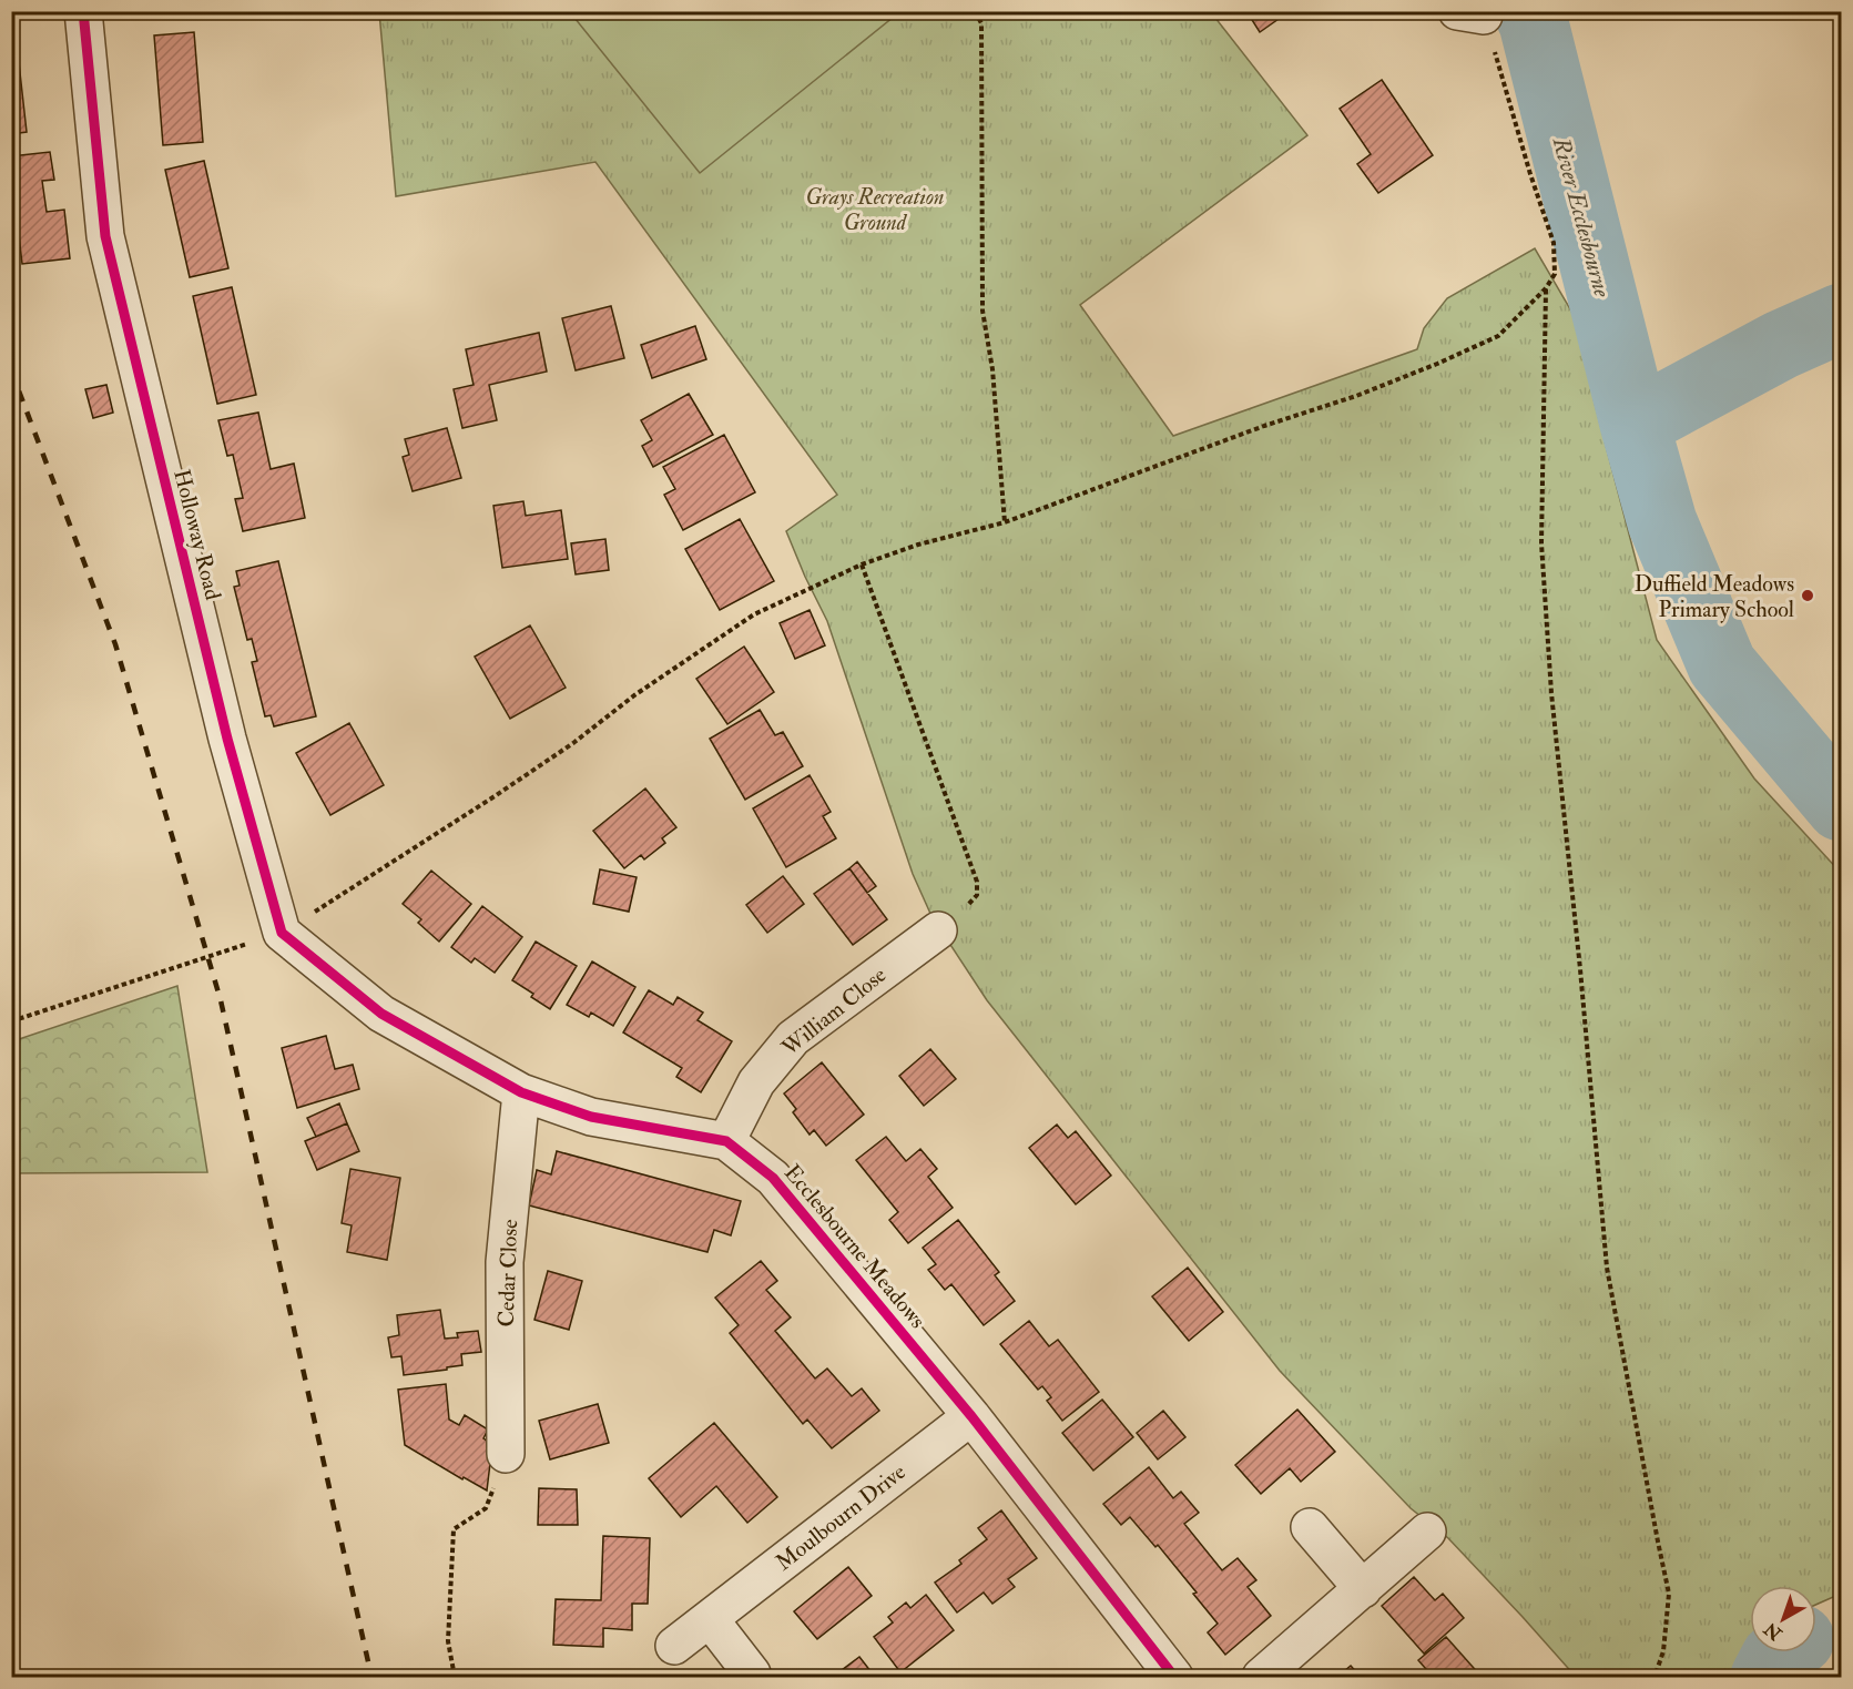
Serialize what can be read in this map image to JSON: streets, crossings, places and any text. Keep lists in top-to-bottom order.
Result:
{
  "streets": {
    "street": [
      "Holloway Road",
      "William Close",
      "Ecclesbourne Meadows",
      "Cedar Close",
      "Moulbourn Drive"
    ]
  },
  "crossings": [
    ["Holloway Road", "Ecclesbourne Meadows"],
    ["William Close", "Ecclesbourne Meadows"],
    ["Ecclesbourne Meadows", "Cedar Close"],
    ["Ecclesbourne Meadows", "Moulbourn Drive"]
  ],
  "water": ["River Ecclesbourne"],
  "parks": ["Grays Recreation Ground"],
  "places": ["Duffield Meadows Primary School"],
  "north": "bottom left"
}
